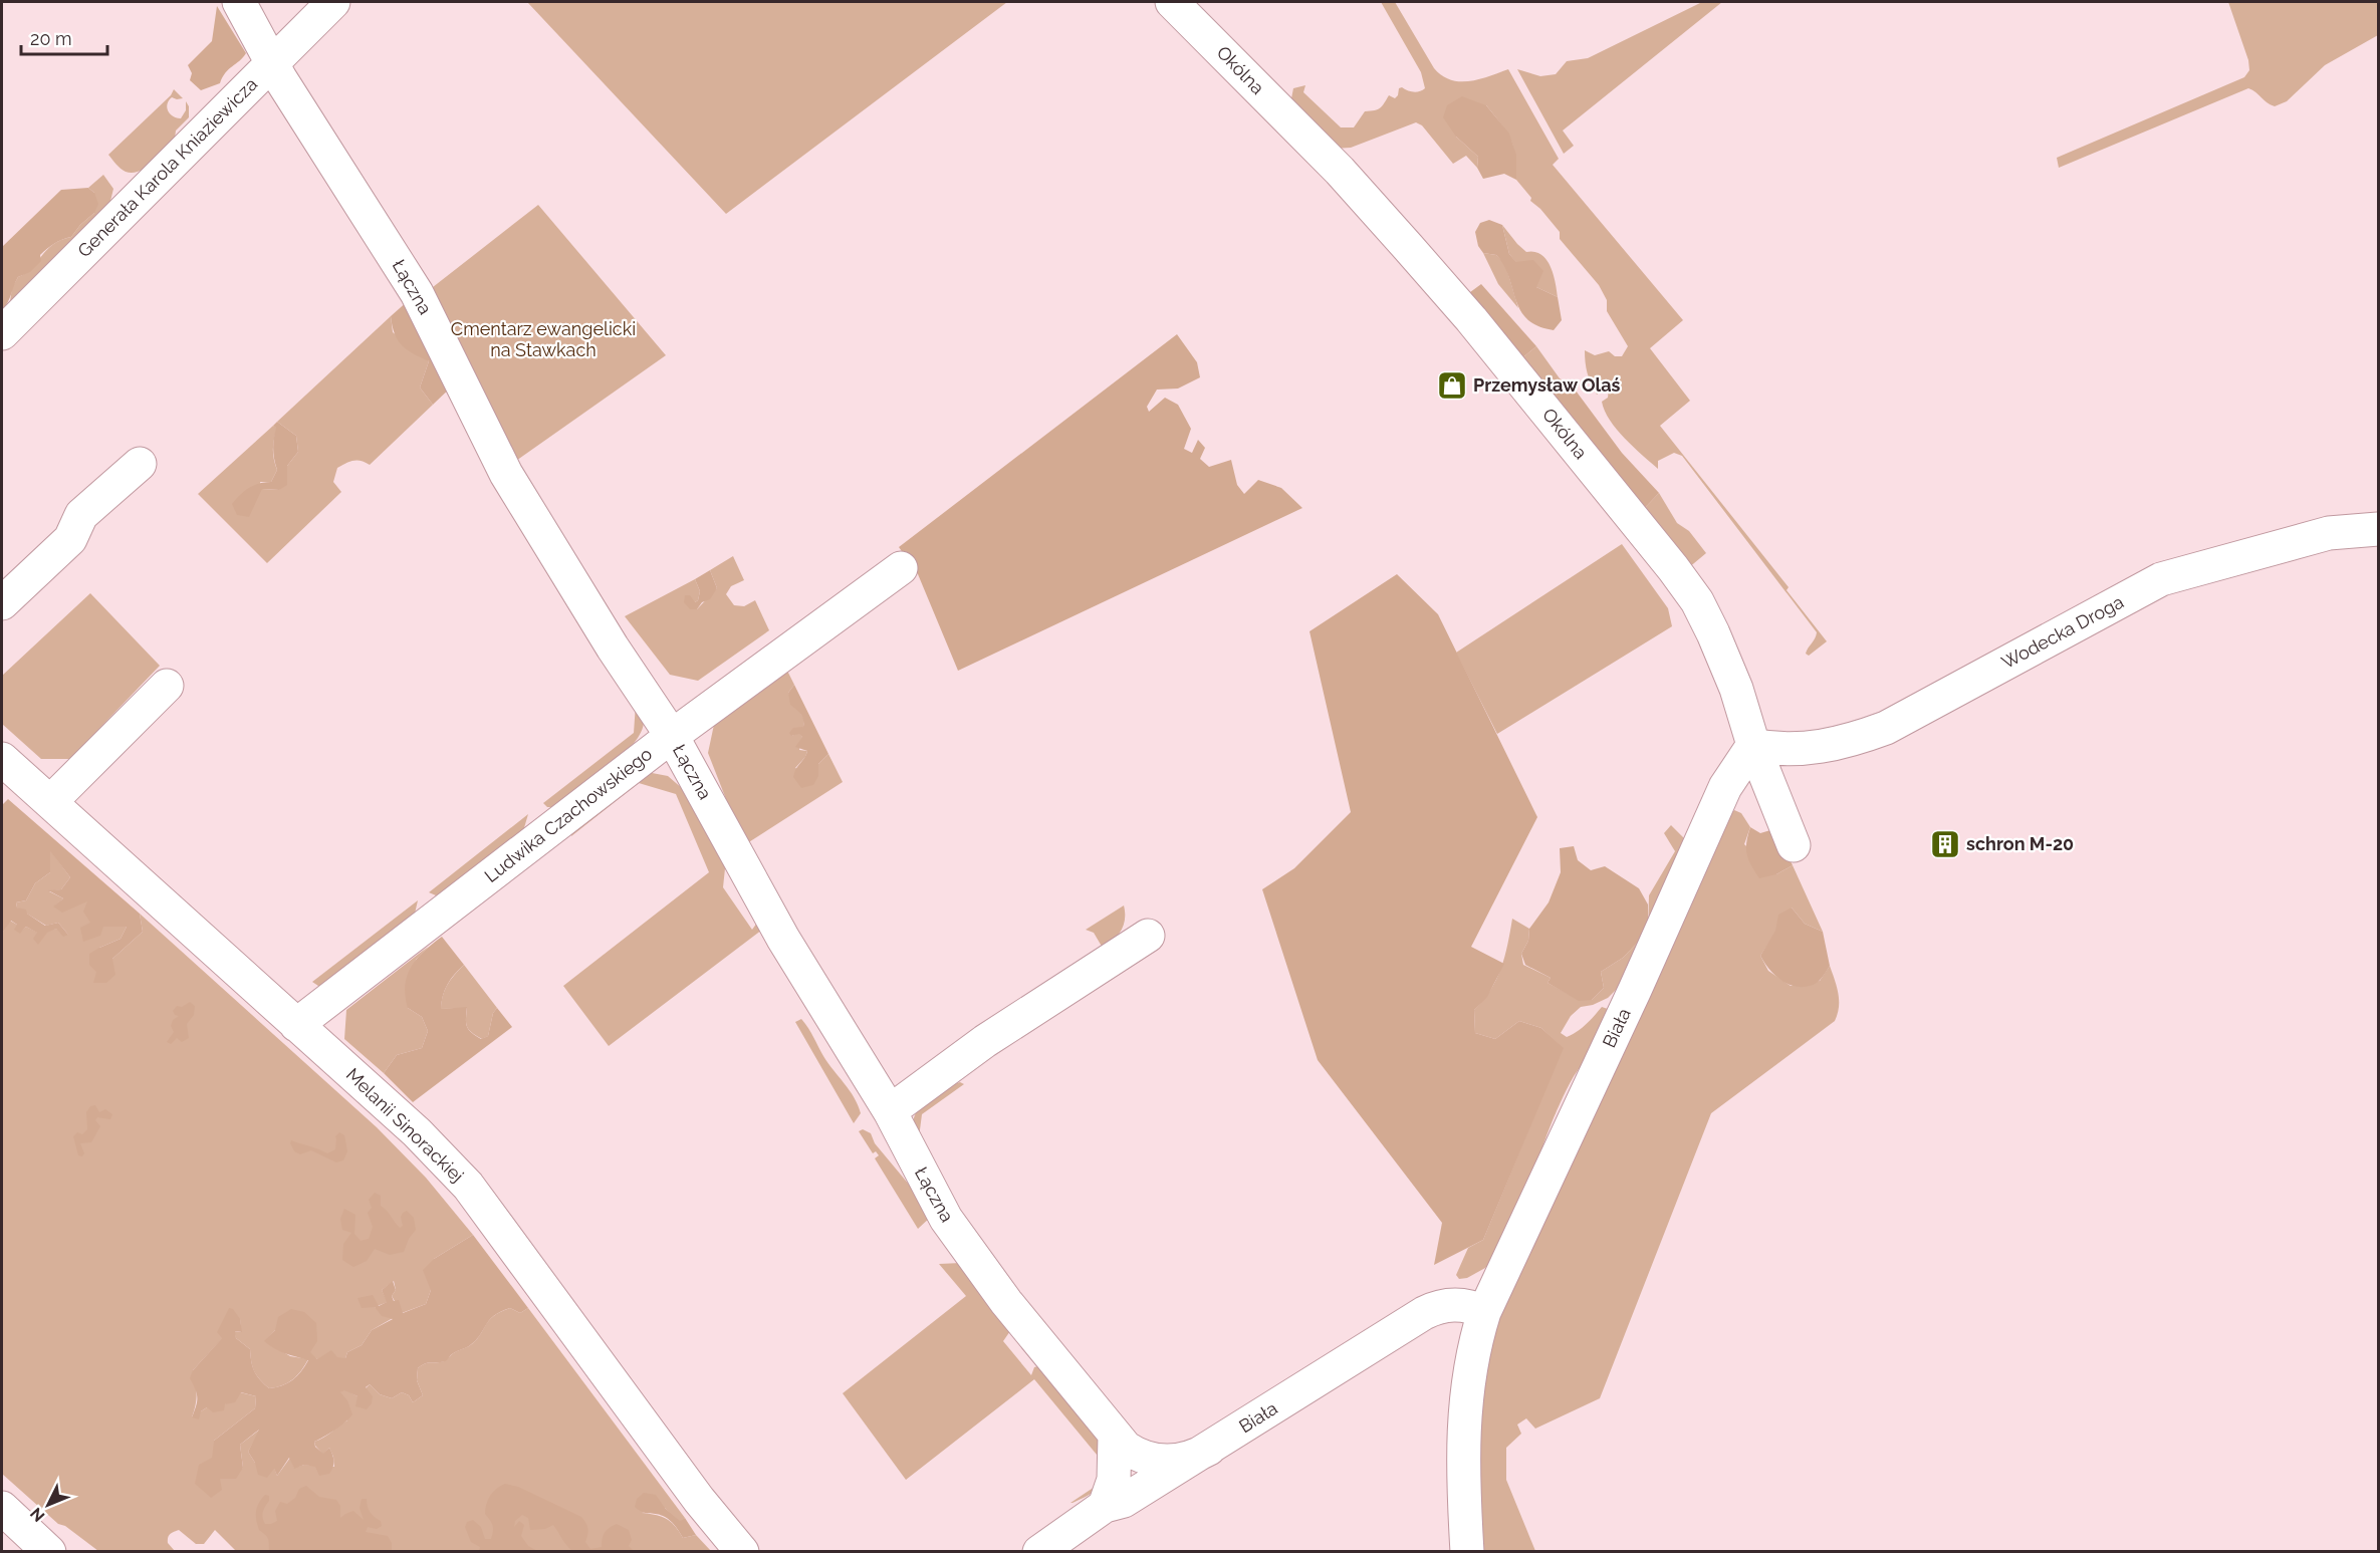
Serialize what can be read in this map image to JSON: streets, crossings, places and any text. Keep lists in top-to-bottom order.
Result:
{
  "streets": {
    "street": [
      "Okólna",
      "Generała Karola Kniaziewicza",
      "Łączna",
      "Wodecka Droga",
      "Ludwika Czachowskiego",
      "Biała",
      "Melanii Sinorackiej"
    ]
  },
  "crossings": [
    ["Okólna", "Wodecka Droga"],
    ["Okólna", "Biała"],
    ["Generała Karola Kniaziewicza", "Łączna"],
    ["Łączna", "Ludwika Czachowskiego"],
    ["Łączna", "Biała"],
    ["Wodecka Droga", "Biała"],
    ["Ludwika Czachowskiego", "Melanii Sinorackiej"]
  ],
  "parks": ["Cmentarz ewangelicki na Stawkach"],
  "places": {
    "shop": ["Przemysław Olaś"],
    "building": ["schron M-20"]
  },
  "scale_bar": "20 m",
  "north": "bottom left"
}
